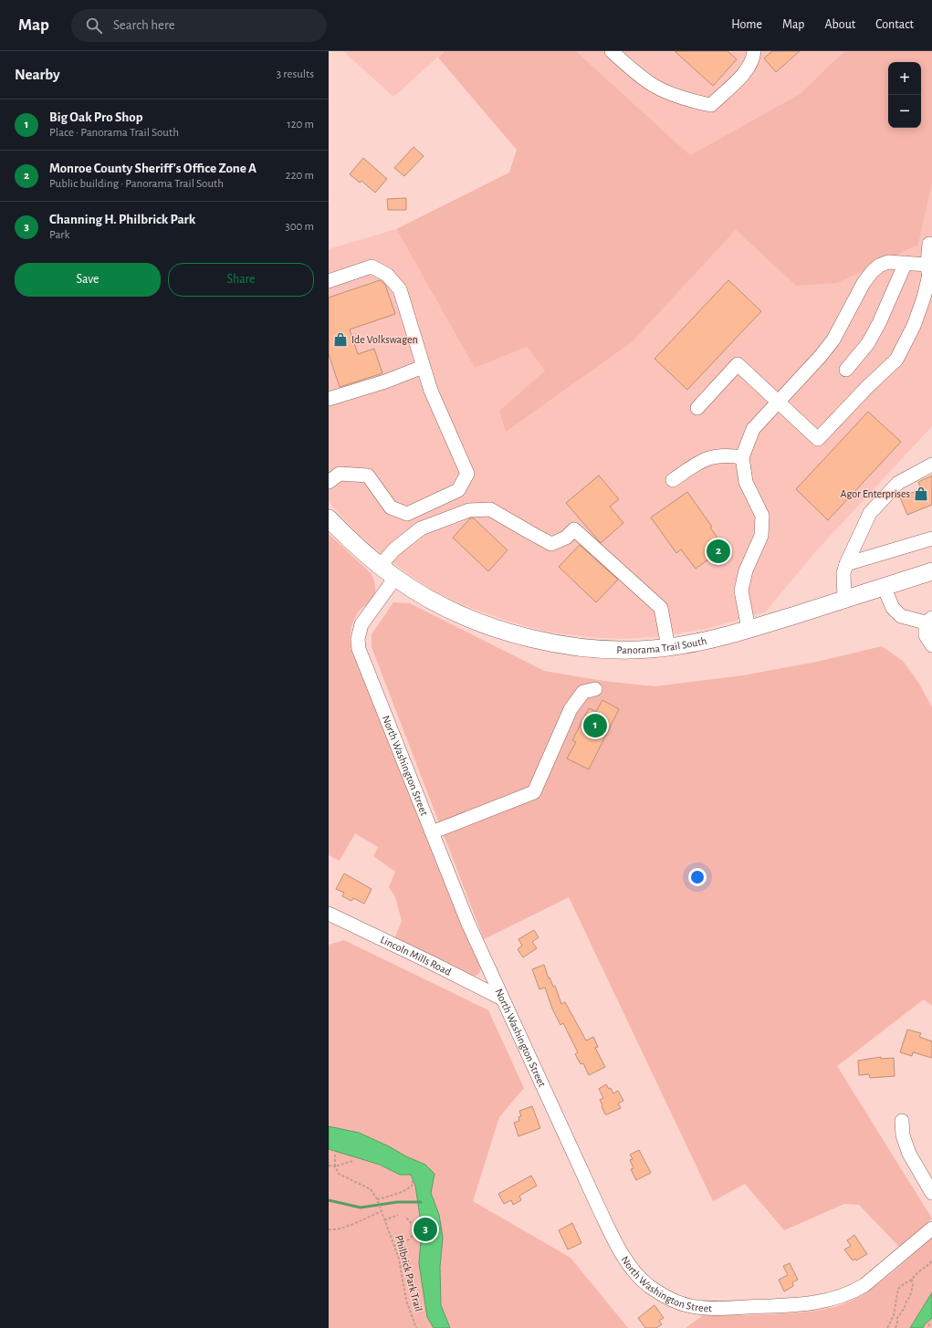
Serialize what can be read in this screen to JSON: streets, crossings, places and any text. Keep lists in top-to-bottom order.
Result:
{
  "streets": {
    "main road": ["Panorama Trail South"],
    "street": ["North Washington Street", "Lincoln Mills Road"],
    "path": ["Philbrick Park Trail"]
  },
  "crossings": [
    ["Panorama Trail South", "North Washington Street"],
    ["North Washington Street", "Lincoln Mills Road"]
  ],
  "places": {
    "shop": ["Ide Volkswagen", "Agor Enterprises"]
  },
  "page": {
    "header": "Map",
    "search": "Search here",
    "nav": [
      "Home",
      "Map",
      "About",
      "Contact"
    ],
    "heading": ["Nearby", "3 results"],
    "map_buttons": ["+", "−"],
    "list": [
      {
        "mark": "1",
        "name": "Big Oak Pro Shop",
        "note": "Place · Panorama Trail South",
        "value": "120 m"
      },
      {
        "mark": "2",
        "name": "Monroe County Sheriff's Office Zone A",
        "note": "Public building · Panorama Trail South",
        "value": "220 m"
      },
      {
        "mark": "3",
        "name": "Channing H. Philbrick Park",
        "note": "Park",
        "value": "300 m"
      }
    ],
    "buttons": ["Save", "Share"],
    "pins": ["2", "1", "3"]
  }
}
